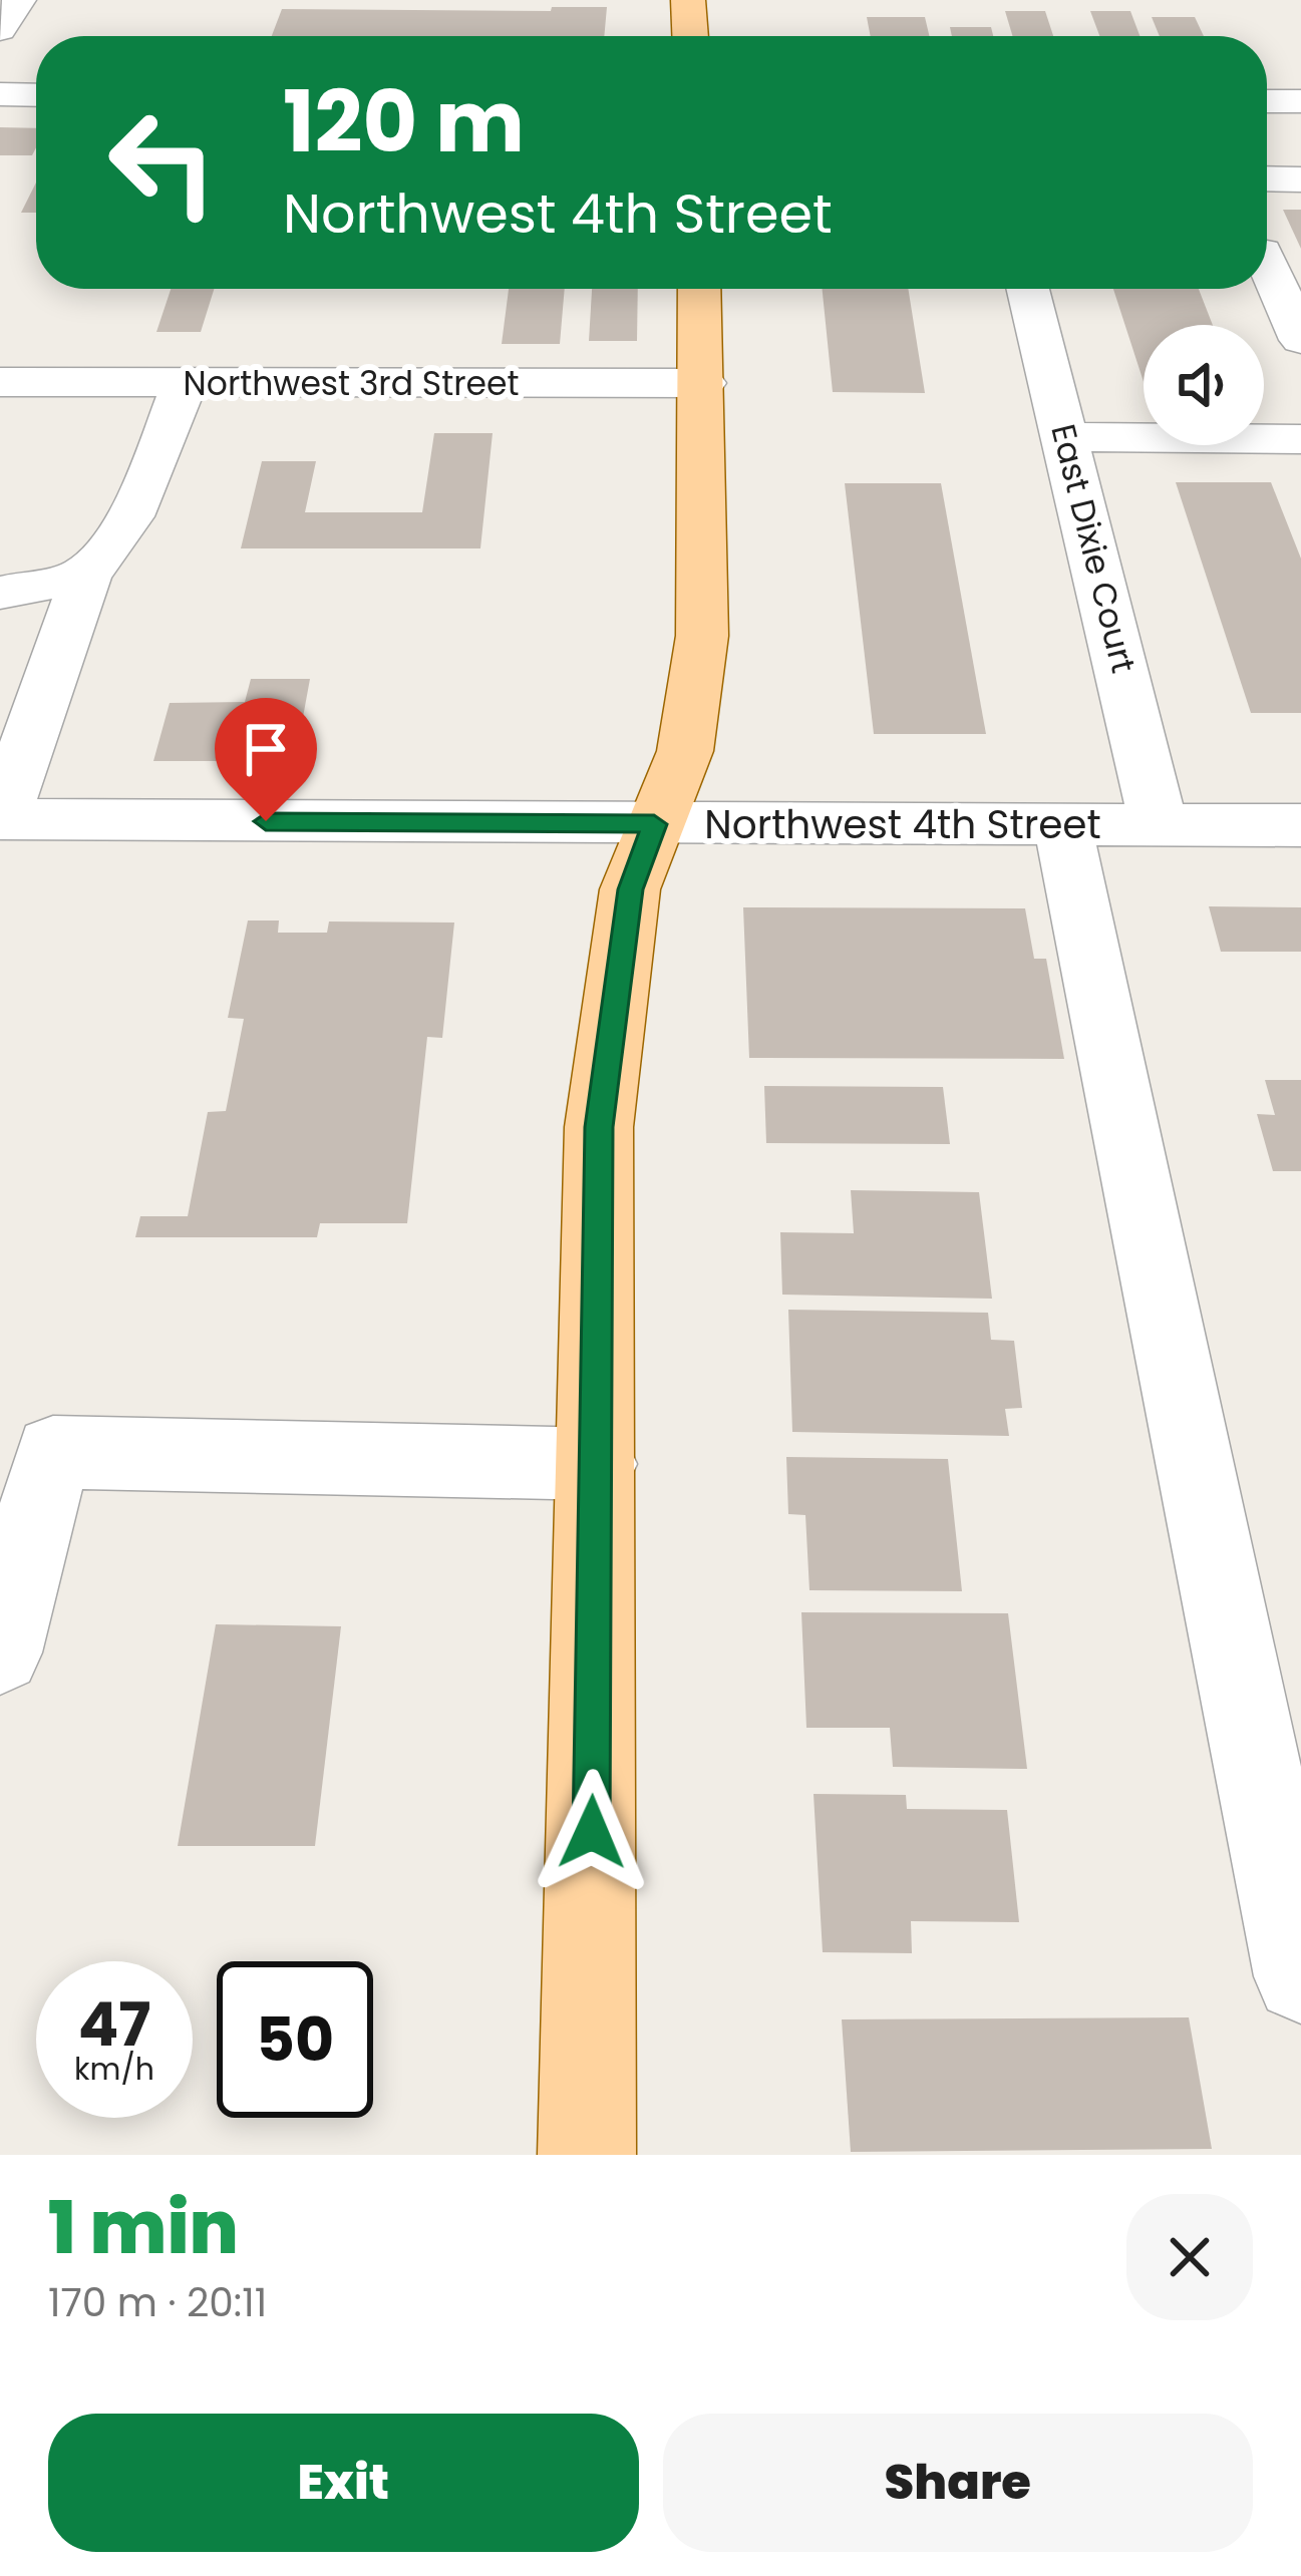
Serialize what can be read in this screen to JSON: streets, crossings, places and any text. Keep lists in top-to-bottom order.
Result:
{
  "streets": {
    "street": ["Northwest 3rd Street", "East Dixie Court", "Northwest 4th Street"]
  },
  "crossings": [
    ["East Dixie Court", "Northwest 4th Street"]
  ],
  "page": {
    "turn": ["120 m", "Northwest 4th Street"],
    "speed": "47 km/h",
    "limit": "50",
    "heading": ["1 min", "170 m · 20:11"],
    "buttons": ["Exit", "Share"]
  }
}
